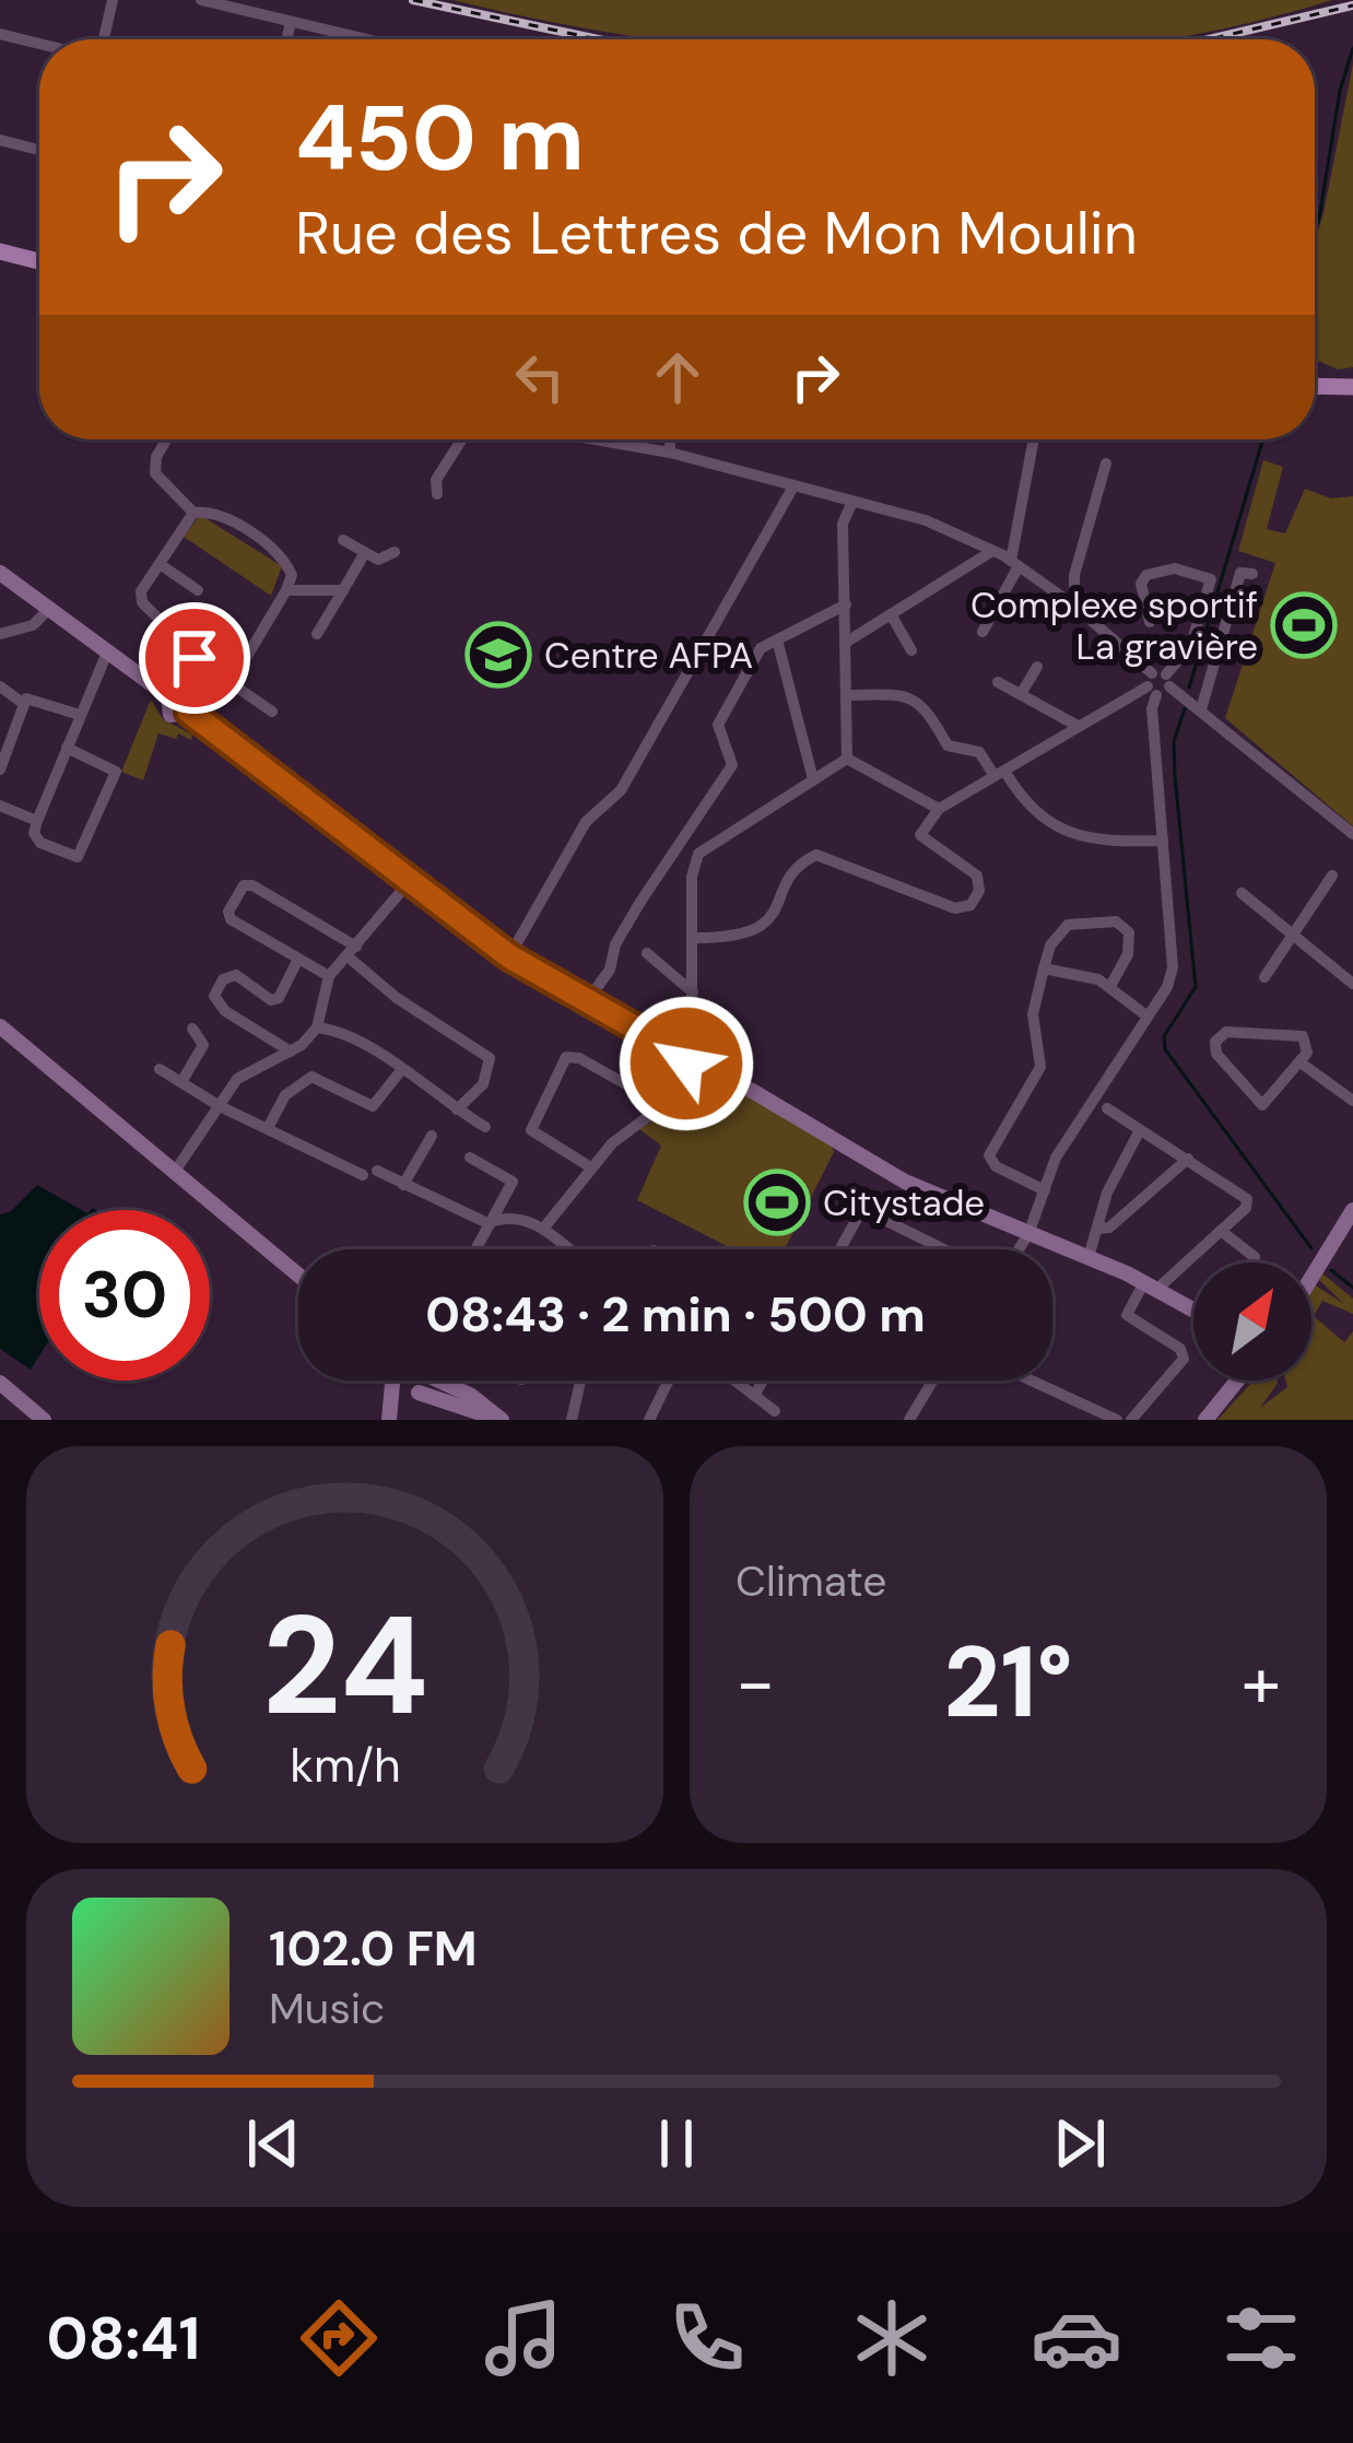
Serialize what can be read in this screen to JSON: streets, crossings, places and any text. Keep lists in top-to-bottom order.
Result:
{
  "places": {
    "sports": ["Complexe sportif La gravière", "Citystade"],
    "school or university": ["Centre AFPA"]
  },
  "north": "top right",
  "page": {
    "turn": ["450 m", "Rue des Lettres de Mon Moulin"],
    "limit": "30",
    "trip": "08:43 · 2 min · 500 m",
    "tile": "Climate",
    "heat": ["−", "21°", "+"],
    "song": ["102.0 FM", "Music"],
    "tabs": "08:41",
    "gauge": ["24", "km/h"]
  }
}
